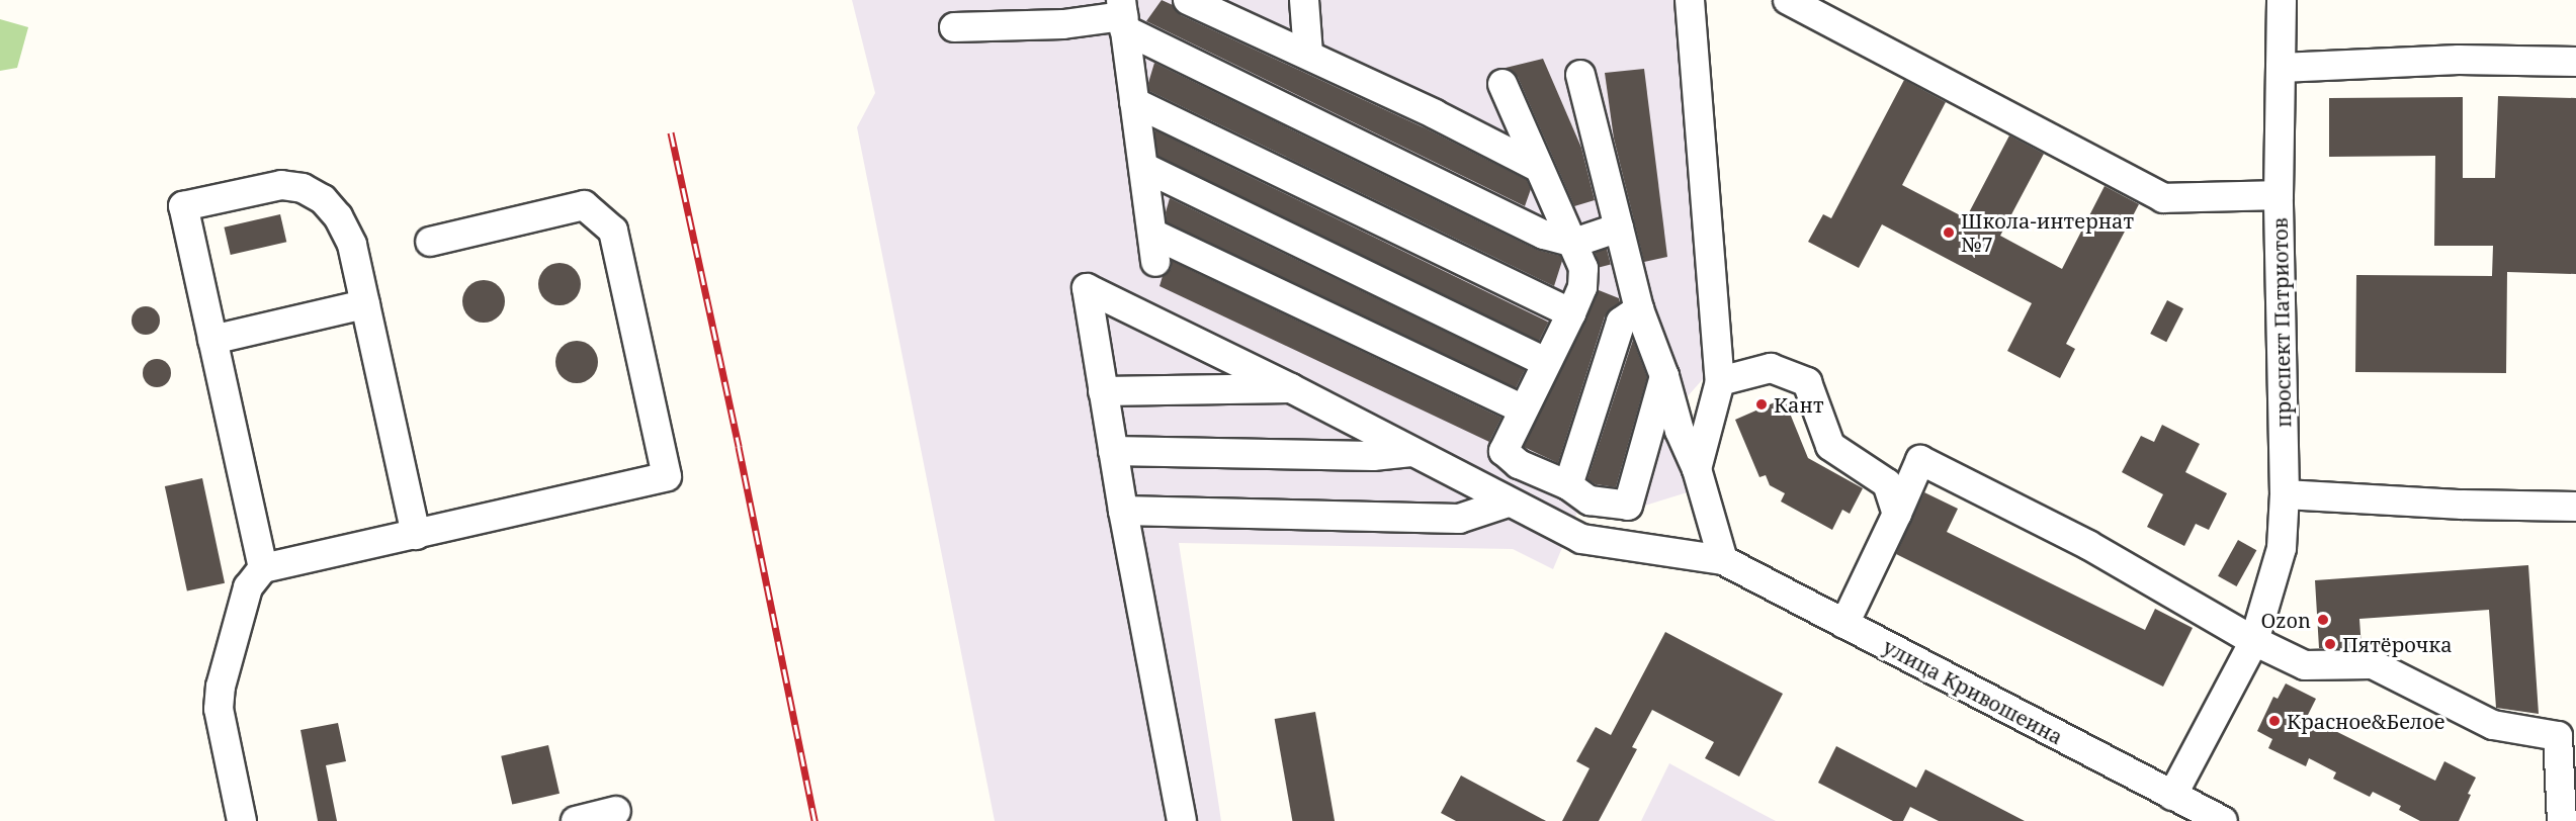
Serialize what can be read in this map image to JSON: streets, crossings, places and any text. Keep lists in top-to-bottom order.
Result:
{
  "streets": {
    "street": ["проспект Патриотов", "улица Кривошеина"]
  },
  "crossings": [
    ["проспект Патриотов", "улица Кривошеина"]
  ],
  "places": [
    "Школа-интернат №7",
    "Кант",
    "Ozon",
    "Пятёрочка",
    "Красное&Белое"
  ]
}
